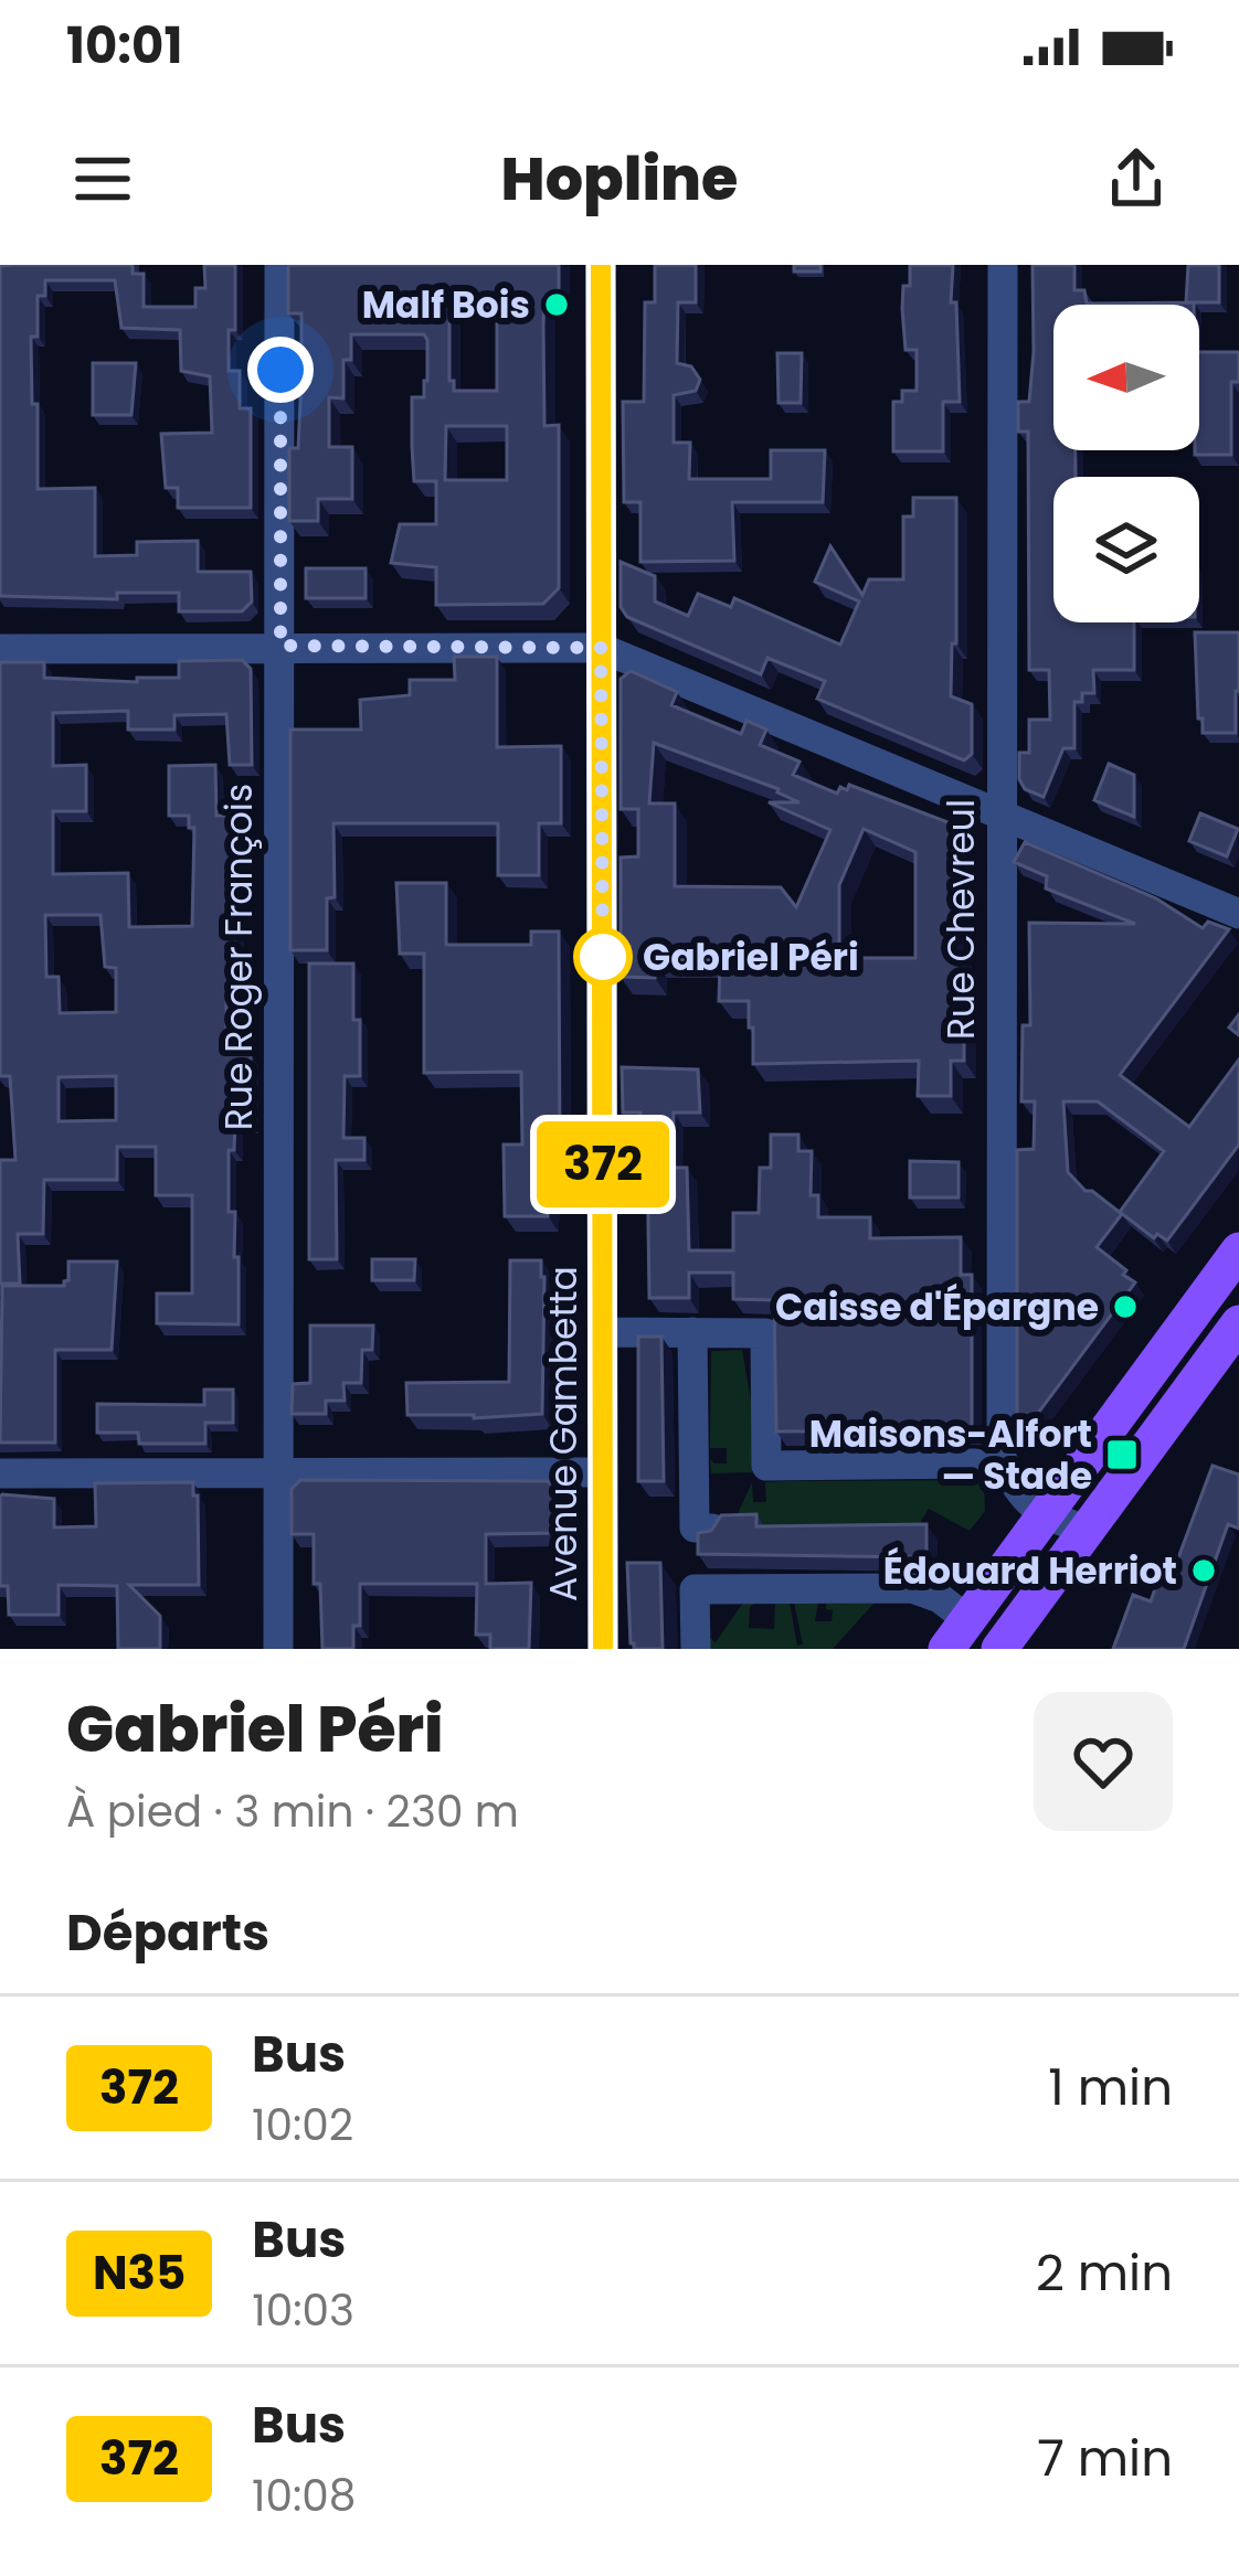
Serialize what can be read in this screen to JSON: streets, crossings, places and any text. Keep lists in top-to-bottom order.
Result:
{
  "streets": {
    "street": ["Rue Chevreul", "Rue Roger François", "Avenue Gambetta"]
  },
  "places": {
    "other": [
      "Malf Bois",
      "Gabriel Péri",
      "Caisse d'Épargne",
      "Édouard Herriot"
    ],
    "transit": ["Maisons-Alfort — Stade"]
  },
  "lines": ["bus line 372"],
  "north": "left",
  "page": {
    "status": "10:01",
    "header": "Hopline",
    "on_map": "372",
    "heading": [
      ["Gabriel Péri", "À pied · 3 min · 230 m"],
      "Départs"
    ],
    "list": [
      {
        "mark": "372",
        "name": "Bus",
        "note": "10:02",
        "value": "1 min"
      },
      {
        "mark": "N35",
        "name": "Bus",
        "note": "10:03",
        "value": "2 min"
      },
      {
        "mark": "372",
        "name": "Bus",
        "note": "10:08",
        "value": "7 min"
      }
    ]
  }
}
